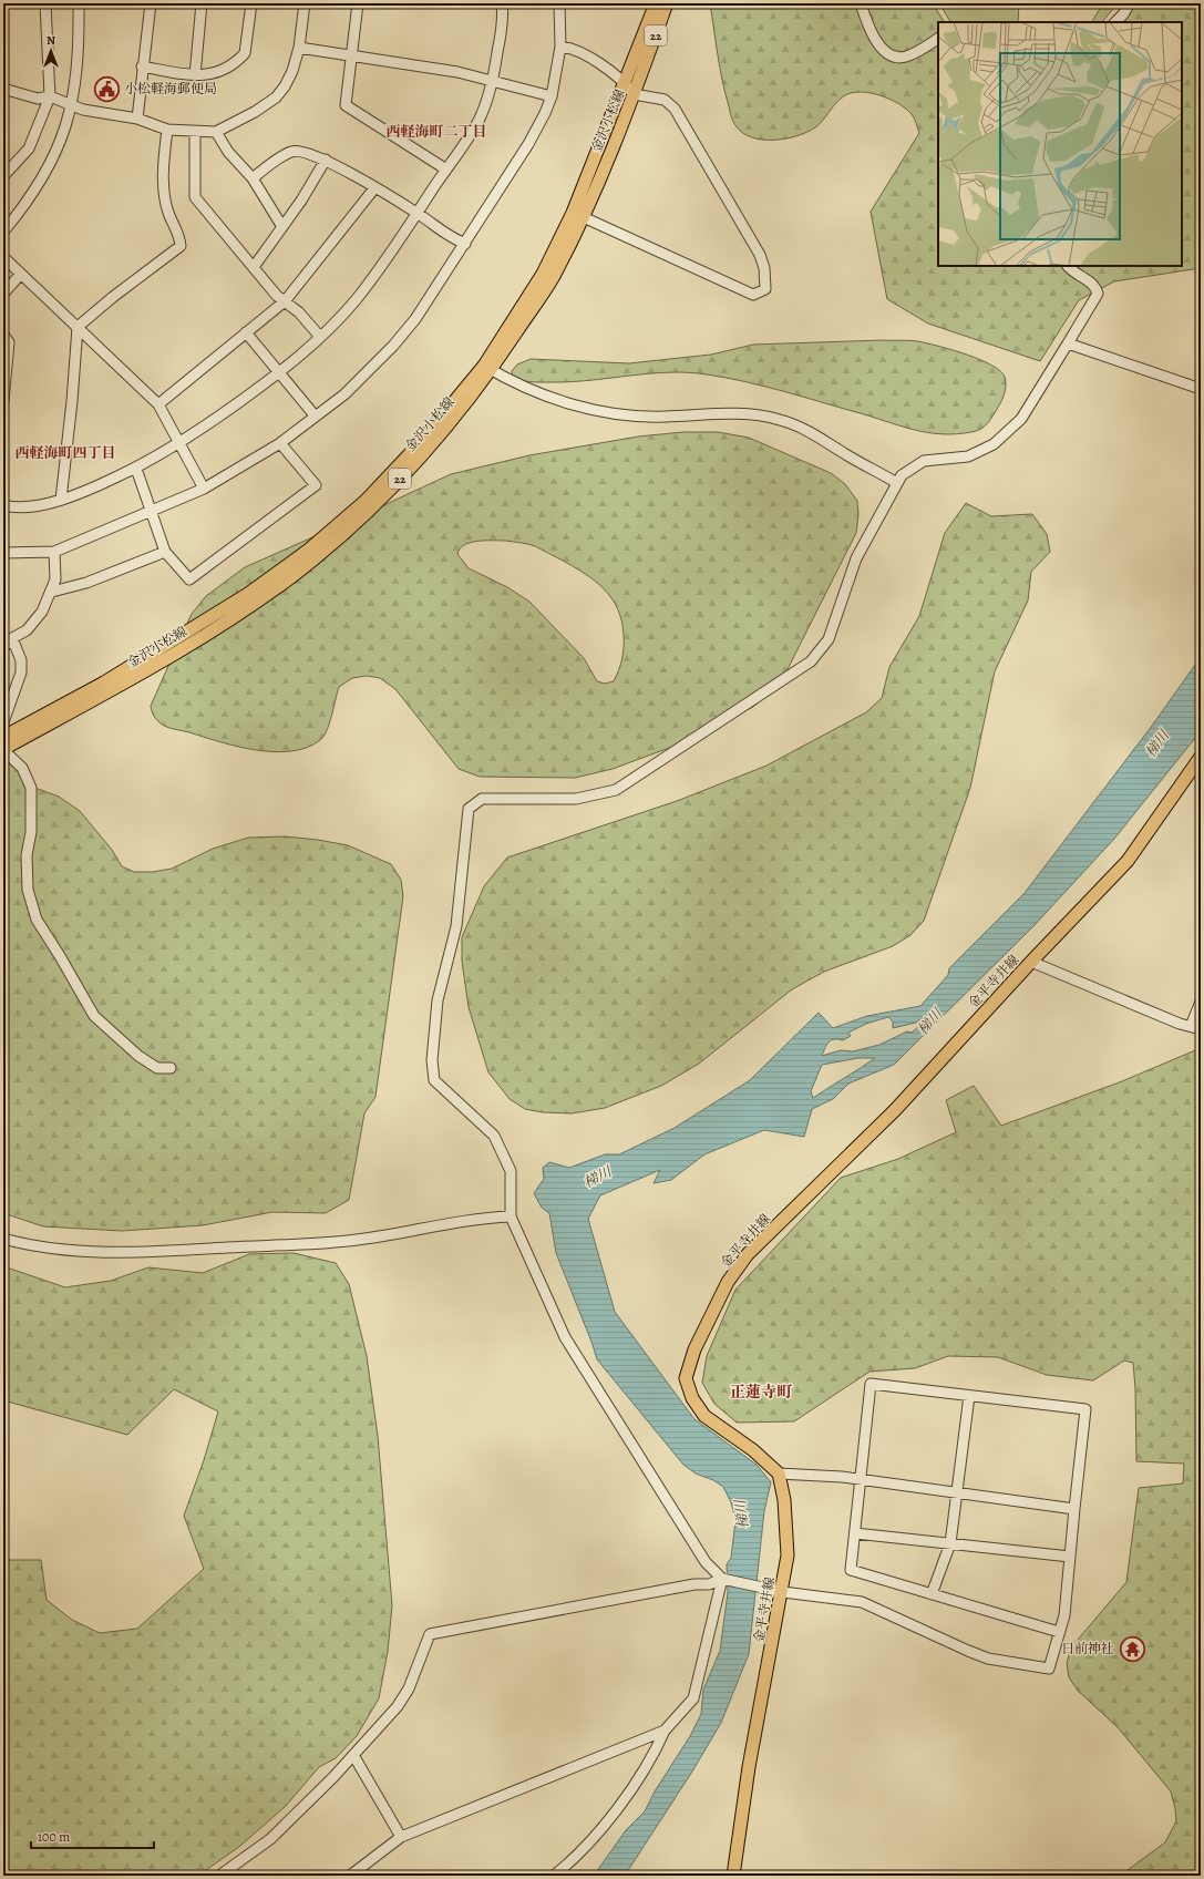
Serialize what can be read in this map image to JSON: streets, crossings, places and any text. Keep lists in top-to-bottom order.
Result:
{
  "streets": {
    "main road": ["22", "金沢小松線", "金平寺井線"]
  },
  "districts": ["西軽海町二丁目", "西軽海町四丁目", "正蓮寺町"],
  "water": ["梯川"],
  "places": {
    "public building": ["小松軽海郵便局"],
    "temple": ["日前神社"]
  },
  "scale_bar": "100 m",
  "north": "top"
}
